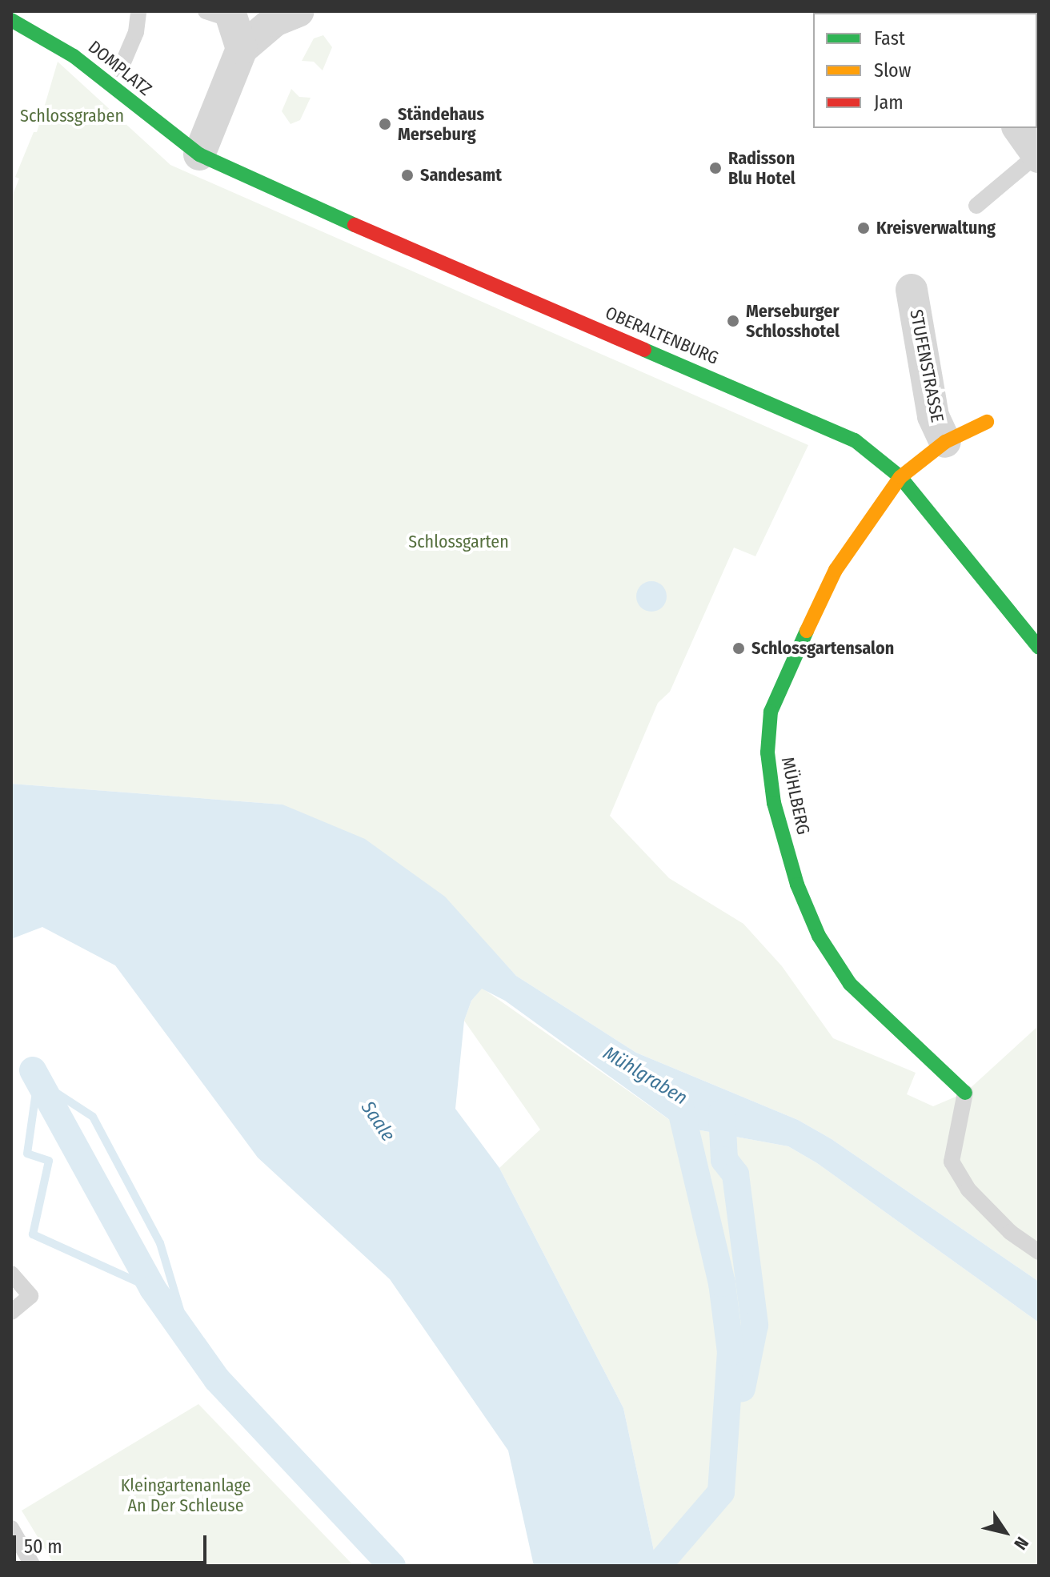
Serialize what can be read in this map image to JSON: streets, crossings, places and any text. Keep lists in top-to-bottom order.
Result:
{
  "streets": {
    "street": [
      "DOMPLATZ",
      "OBERALTENBURG",
      "STUFENSTRASSE",
      "MÜHLBERG"
    ]
  },
  "crossings": [
    ["DOMPLATZ", "OBERALTENBURG"],
    ["OBERALTENBURG", "MÜHLBERG"],
    ["STUFENSTRASSE", "MÜHLBERG"]
  ],
  "water": ["Mühlgraben", "Saale"],
  "parks": ["Schlossgraben", "Schlossgarten", "Kleingartenanlage An Der Schleuse"],
  "places": [
    "Ständehaus Merseburg",
    "Radisson Blu Hotel",
    "Sandesamt",
    "Kreisverwaltung",
    "Merseburger Schlosshotel",
    "Schlossgartensalon"
  ],
  "legend": ["Fast", "Slow", "Jam"],
  "scale_bar": "50 m",
  "north": "bottom right"
}
